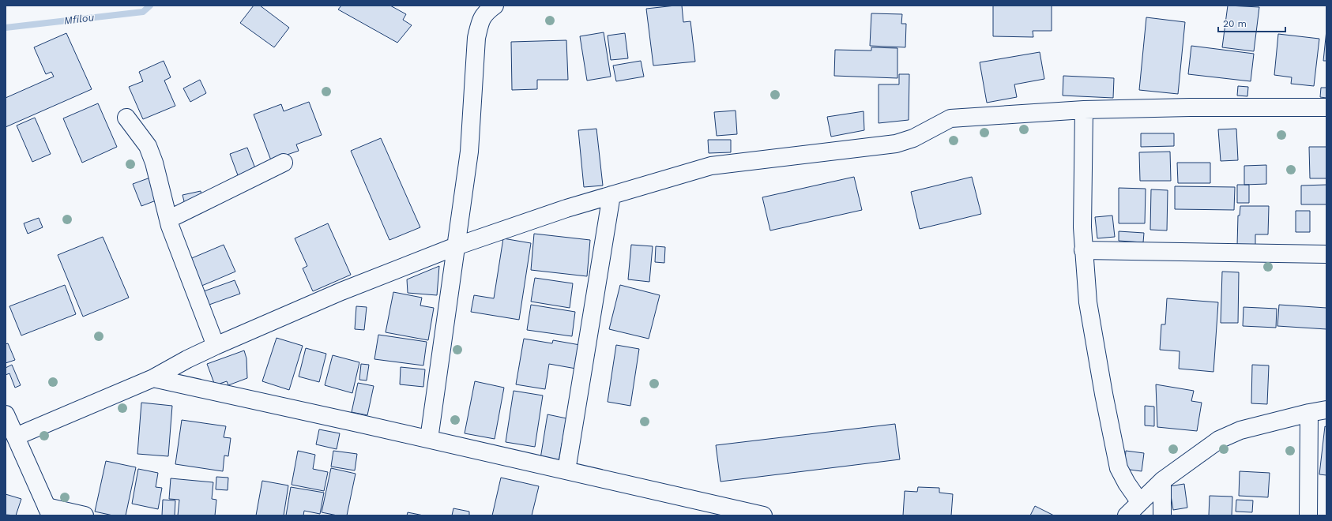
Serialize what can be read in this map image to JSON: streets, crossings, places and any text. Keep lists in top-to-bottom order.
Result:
{
  "water": ["Mfilou"],
  "scale_bar": "20 m"
}
